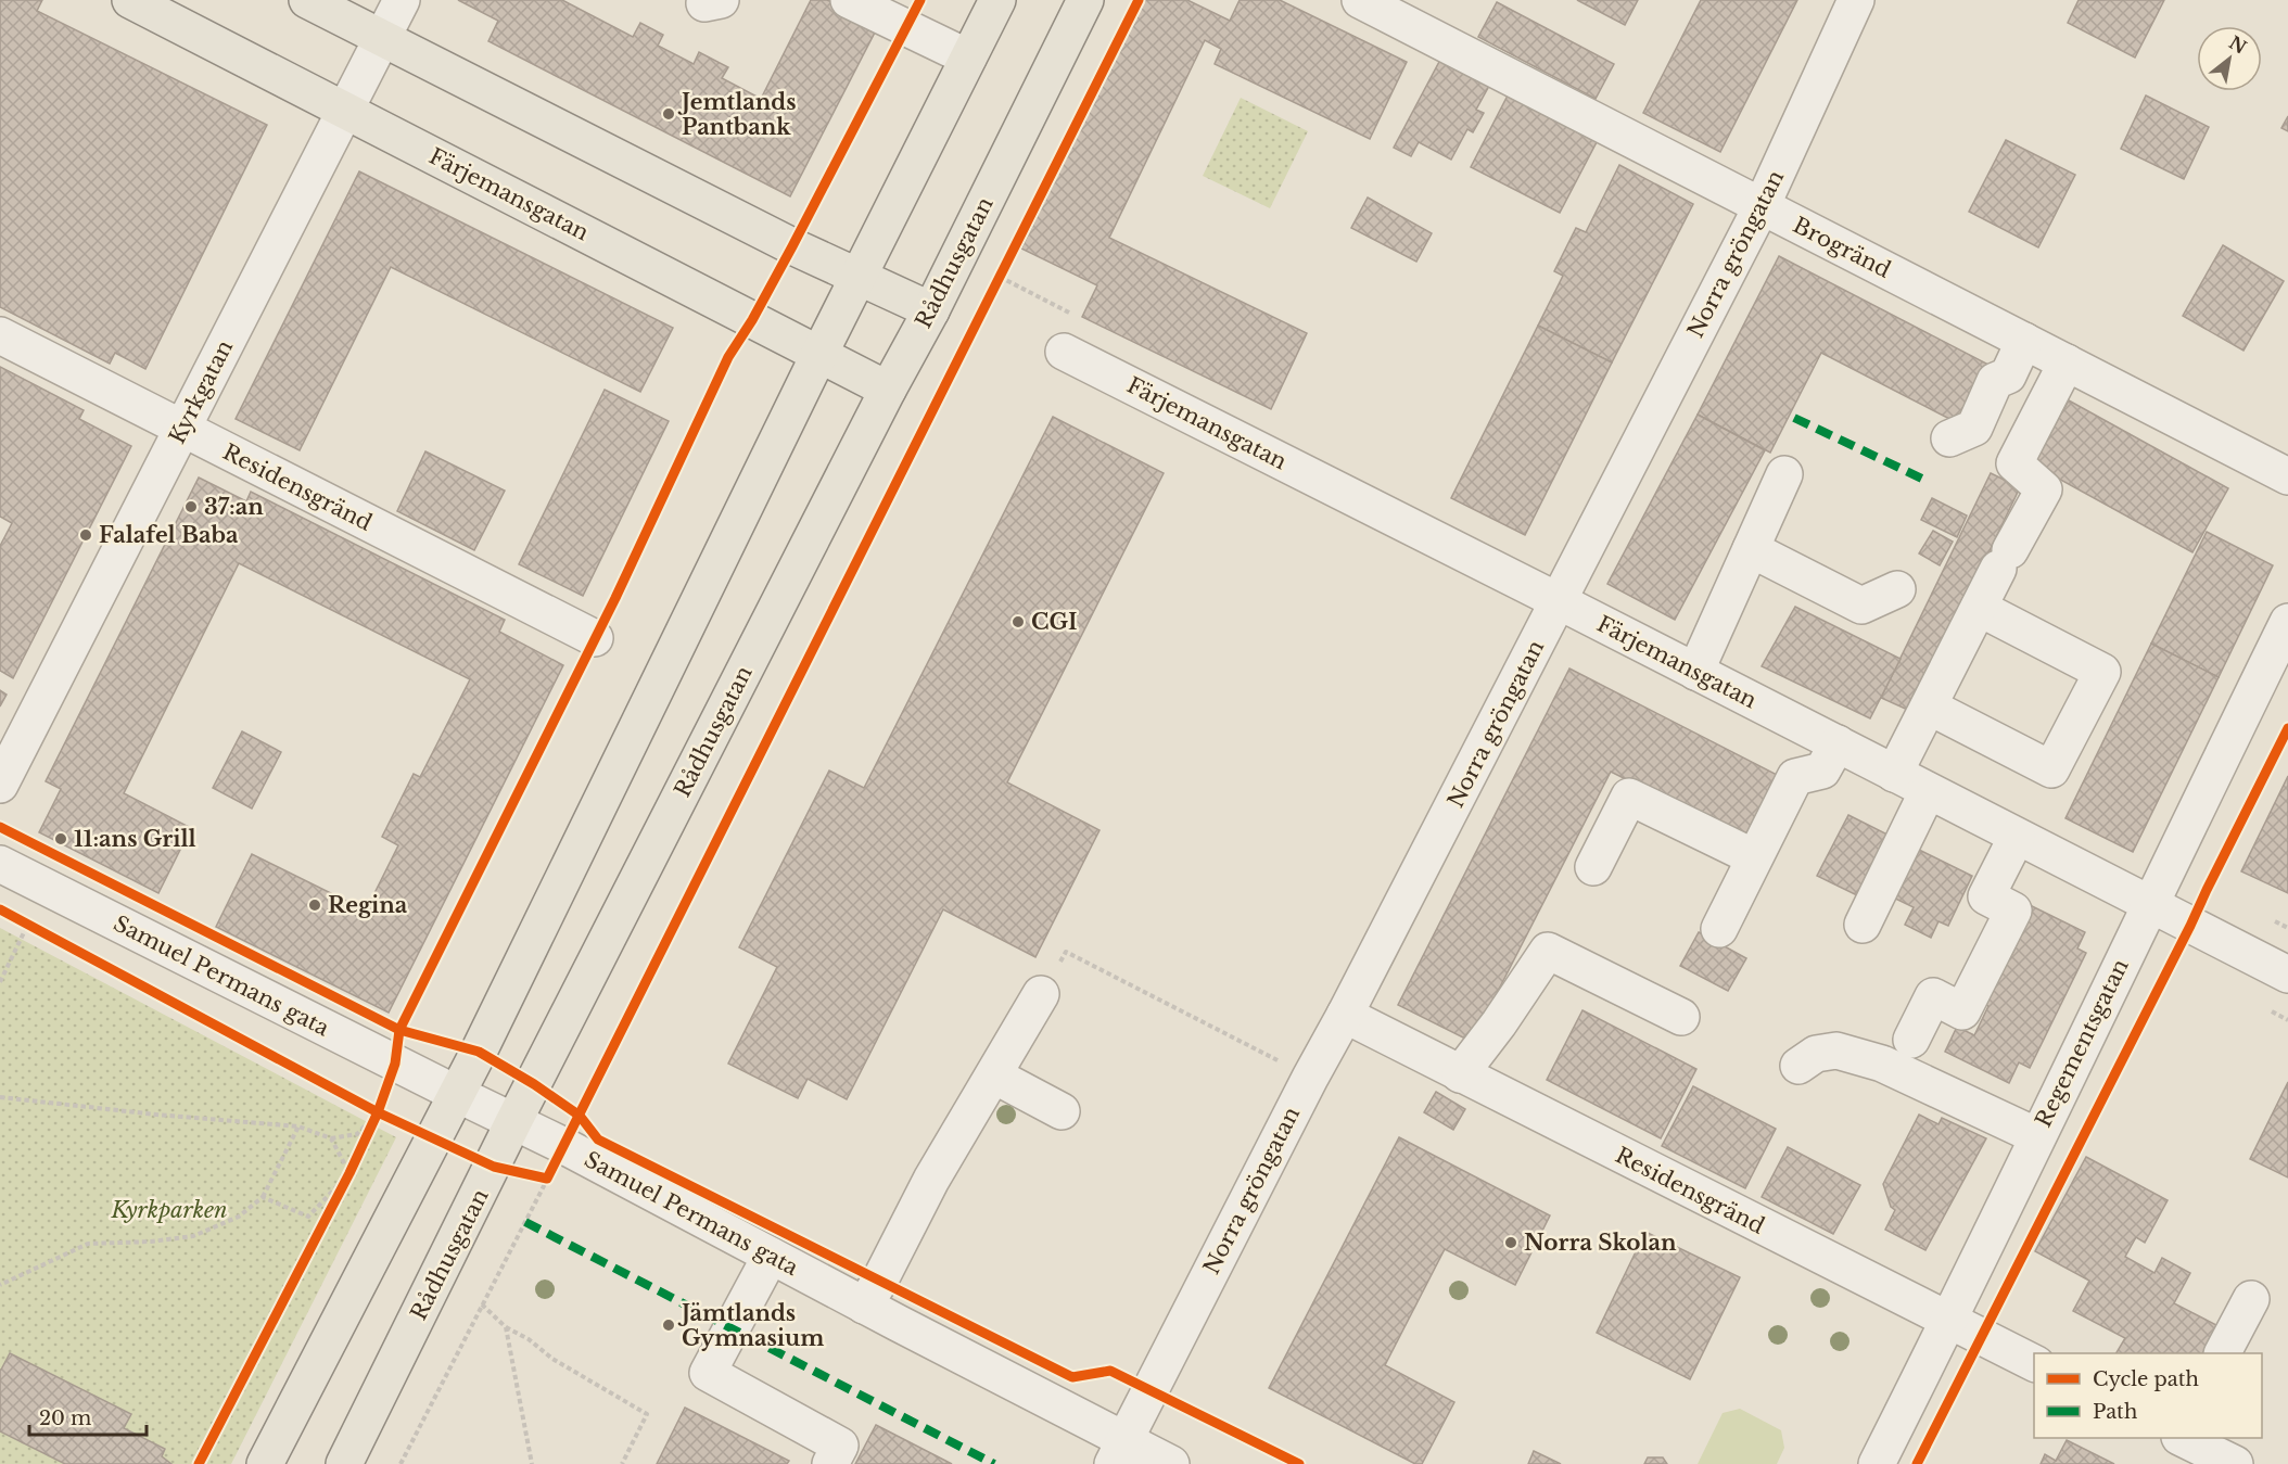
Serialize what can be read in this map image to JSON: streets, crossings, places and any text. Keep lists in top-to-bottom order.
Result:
{
  "streets": {
    "main road": ["Färjemansgatan", "Rådhusgatan"],
    "street": [
      "Brogränd",
      "Norra gröngatan",
      "Kyrkgatan",
      "Residensgränd",
      "Samuel Permans gata",
      "Regementsgatan"
    ]
  },
  "crossings": [
    ["Färjemansgatan", "Norra gröngatan"],
    ["Färjemansgatan", "Rådhusgatan"],
    ["Färjemansgatan", "Kyrkgatan"],
    ["Färjemansgatan", "Regementsgatan"],
    ["Brogränd", "Norra gröngatan"],
    ["Norra gröngatan", "Residensgränd"],
    ["Norra gröngatan", "Samuel Permans gata"],
    ["Rådhusgatan", "Samuel Permans gata"],
    ["Kyrkgatan", "Residensgränd"],
    ["Residensgränd", "Regementsgatan"]
  ],
  "parks": ["Kyrkparken"],
  "places": [
    "Jemtlands Pantbank",
    "37:an",
    "Falafel Baba",
    "CGI",
    "11:ans Grill",
    "Regina",
    "Norra Skolan",
    "Jämtlands Gymnasium"
  ],
  "legend": ["Cycle path", "Path"],
  "scale_bar": "20 m",
  "north": "top right"
}
